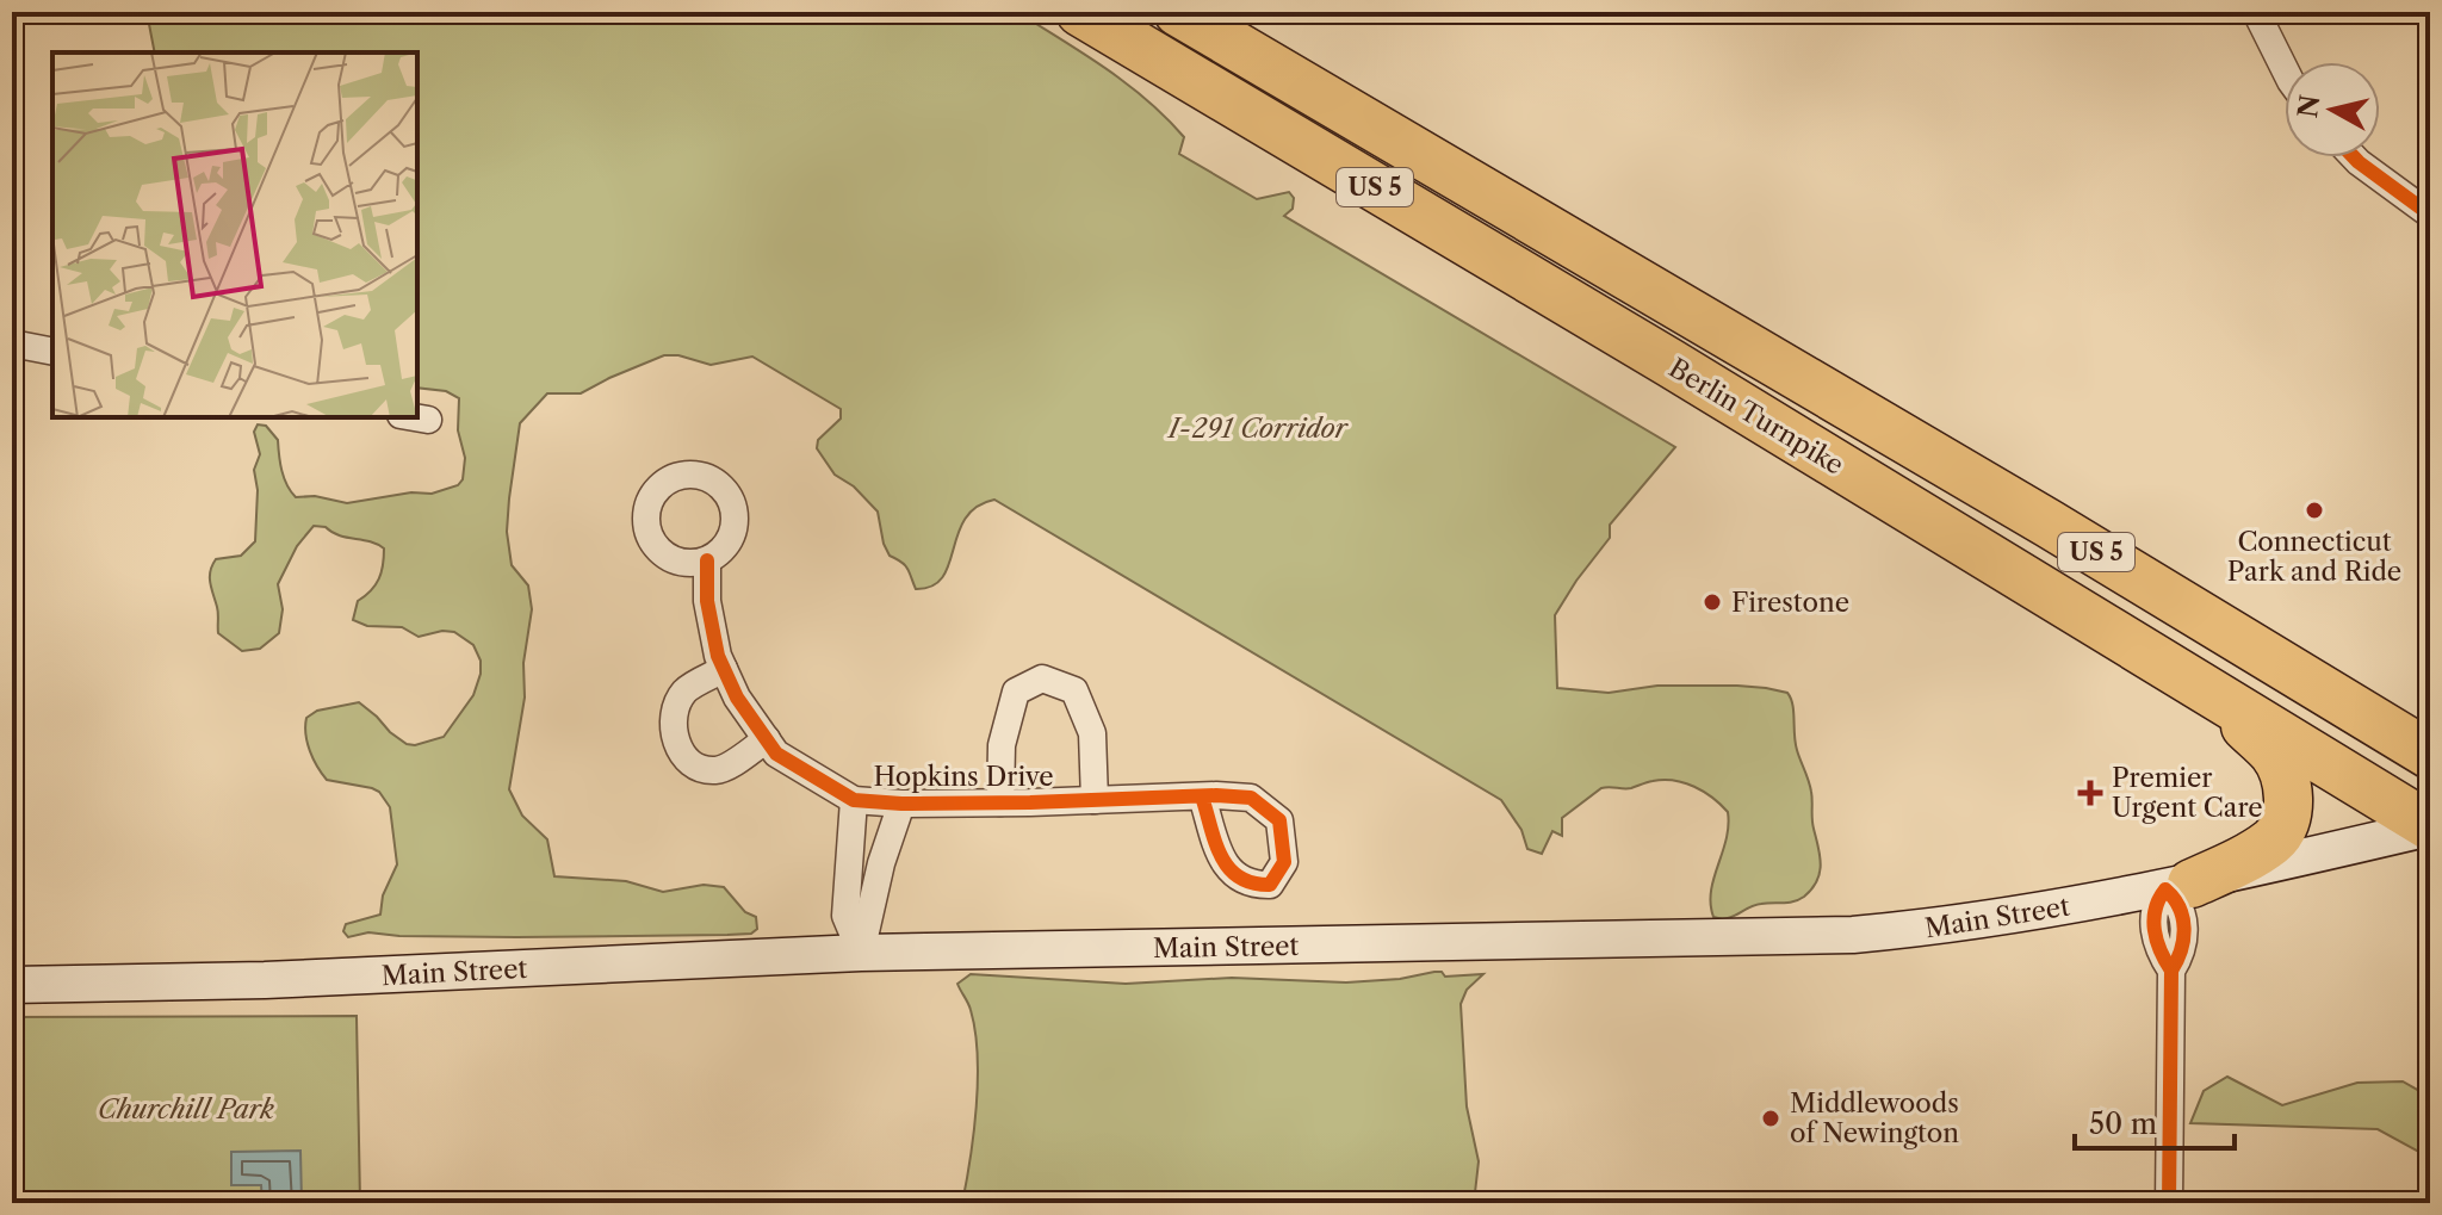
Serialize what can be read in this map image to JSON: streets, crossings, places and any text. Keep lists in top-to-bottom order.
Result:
{
  "streets": {
    "highway": ["US 5", "Berlin Turnpike"],
    "main road": ["Main Street"],
    "street": ["Hopkins Drive"]
  },
  "crossings": [
    ["Berlin Turnpike", "Main Street"],
    ["Hopkins Drive", "Main Street"]
  ],
  "parks": ["I-291 Corridor", "Churchill Park"],
  "places": {
    "other": ["Connecticut Park and Ride", "Firestone", "Middlewoods of Newington"],
    "health": ["Premier Urgent Care"]
  },
  "scale_bar": "50 m",
  "north": "left"
}
